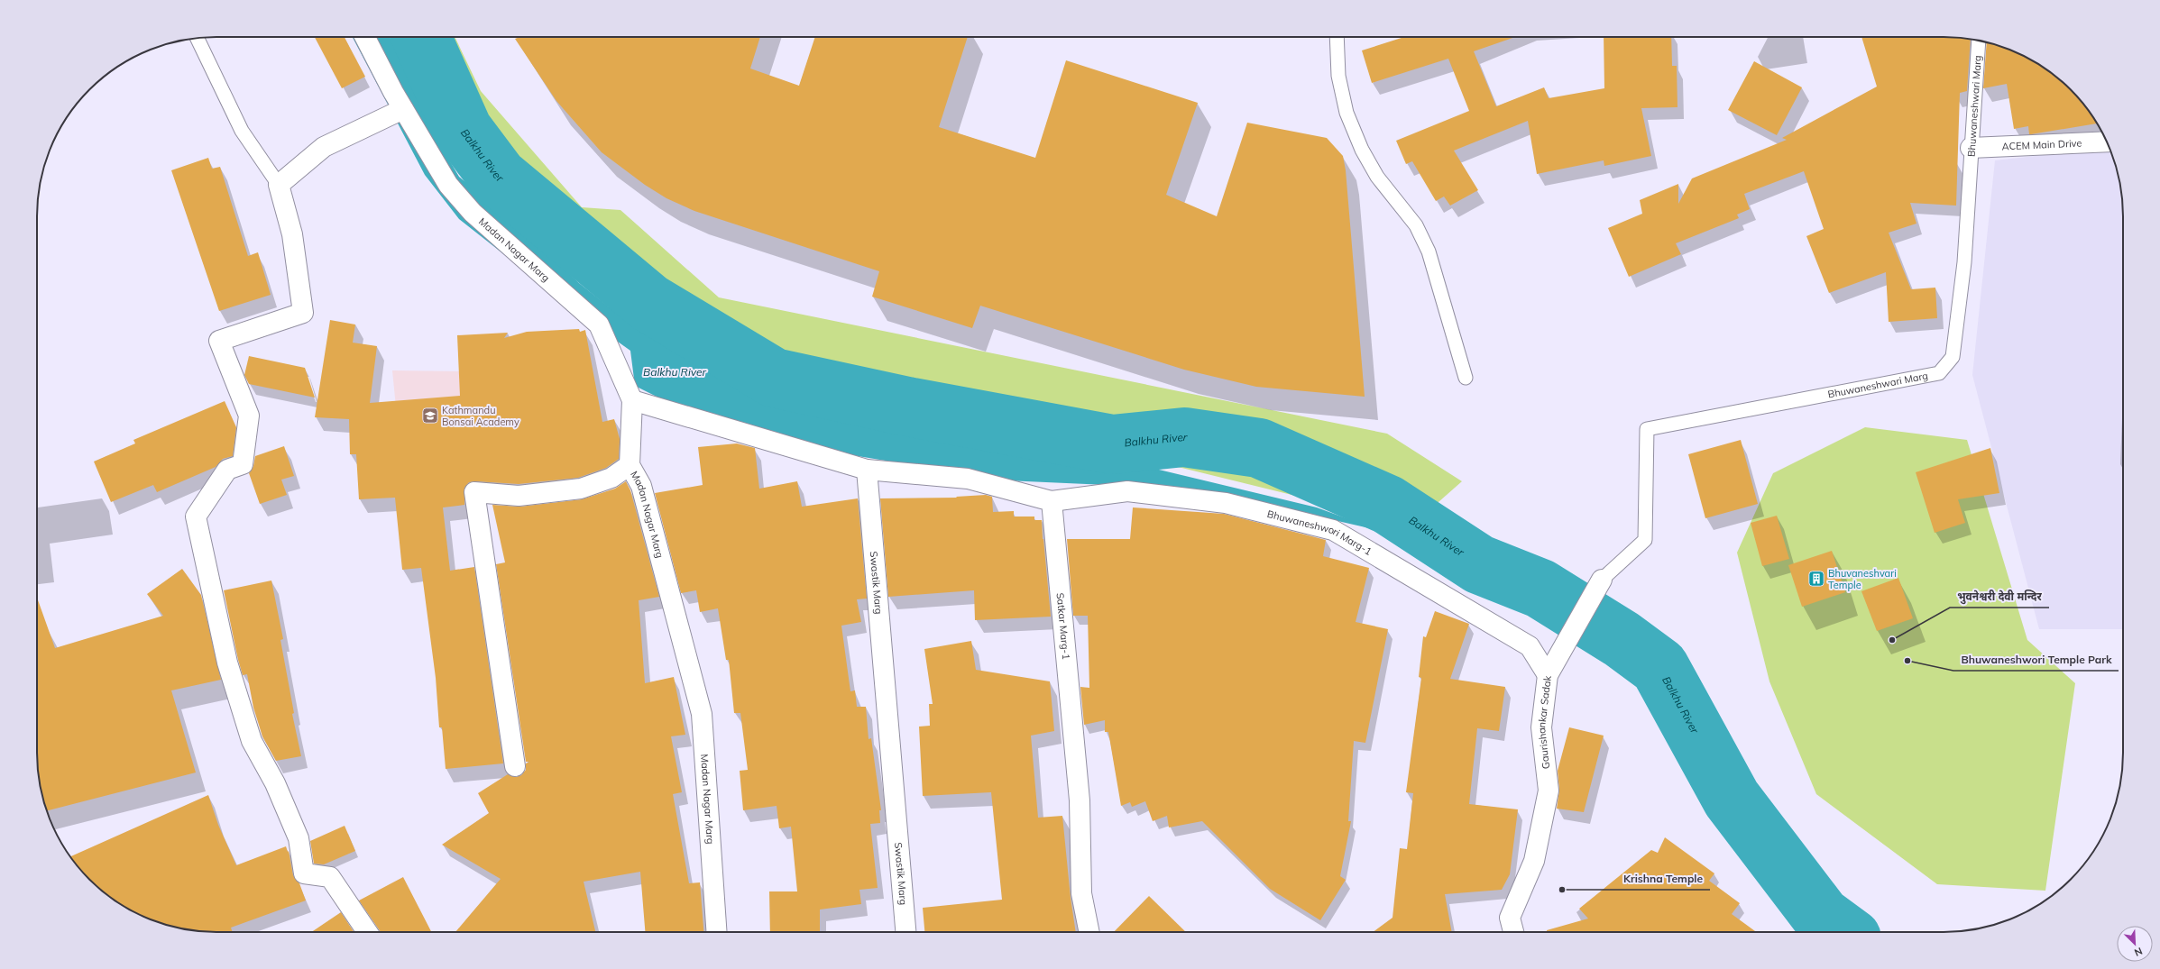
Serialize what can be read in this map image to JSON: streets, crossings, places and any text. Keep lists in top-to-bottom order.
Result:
{
  "streets": {
    "street": [
      "ACEM Main Drive",
      "Madan Nagar Marg",
      "Bhuwaneshwori Marg-1",
      "Swastik Marg",
      "Satkar Marg-1",
      "Gaurishankar Sadak"
    ],
    "lane": ["Bhuwaneshwari Marg"]
  },
  "crossings": [
    ["Bhuwaneshwari Marg", "ACEM Main Drive"],
    ["Bhuwaneshwari Marg", "Gaurishankar Sadak"],
    ["Bhuwaneshwori Marg-1", "Satkar Marg-1"],
    ["Bhuwaneshwori Marg-1", "Gaurishankar Sadak"]
  ],
  "water": ["Balkhu River"],
  "places": {
    "school or university": ["Kathmandu Bonsai Academy"],
    "building": ["Bhuvaneshvari Temple"],
    "other": ["भुवनेश्वरी देवी मन्दिर", "Bhuwaneshwori Temple Park", "Krishna Temple"]
  },
  "north": "bottom right"
}
